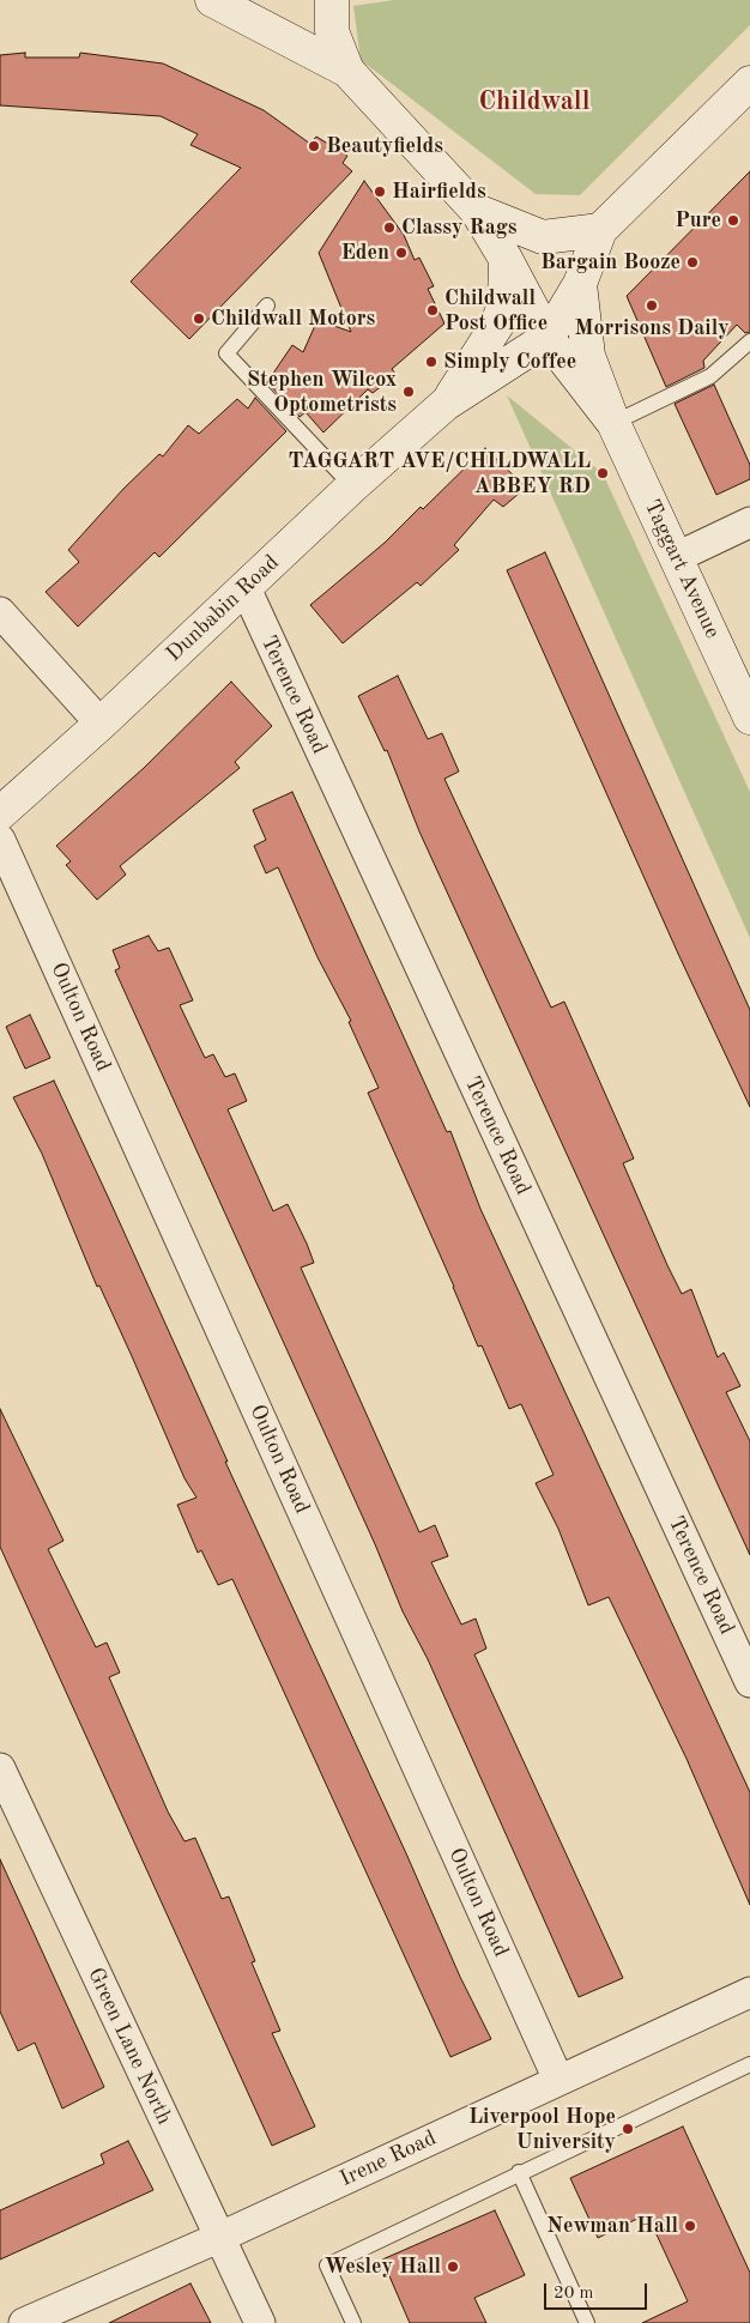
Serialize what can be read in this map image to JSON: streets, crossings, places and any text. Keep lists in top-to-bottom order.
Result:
{
  "streets": {
    "street": [
      "Taggart Avenue",
      "Dunbabin Road",
      "Terence Road",
      "Oulton Road",
      "Green Lane North",
      "Irene Road"
    ]
  },
  "crossings": [
    ["Taggart Avenue", "Dunbabin Road"],
    ["Dunbabin Road", "Terence Road"],
    ["Oulton Road", "Irene Road"],
    ["Green Lane North", "Irene Road"]
  ],
  "districts": ["Childwall"],
  "places": [
    "Beautyfields",
    "Hairfields",
    "Pure",
    "Classy Rags",
    "Eden",
    "Bargain Booze",
    "Morrisons Daily",
    "Childwall Post Office",
    "Childwall Motors",
    "Simply Coffee",
    "Stephen Wilcox Optometrists",
    "TAGGART AVE/CHILDWALL ABBEY RD",
    "Liverpool Hope University",
    "Newman Hall",
    "Wesley Hall"
  ],
  "scale_bar": "20 m"
}
